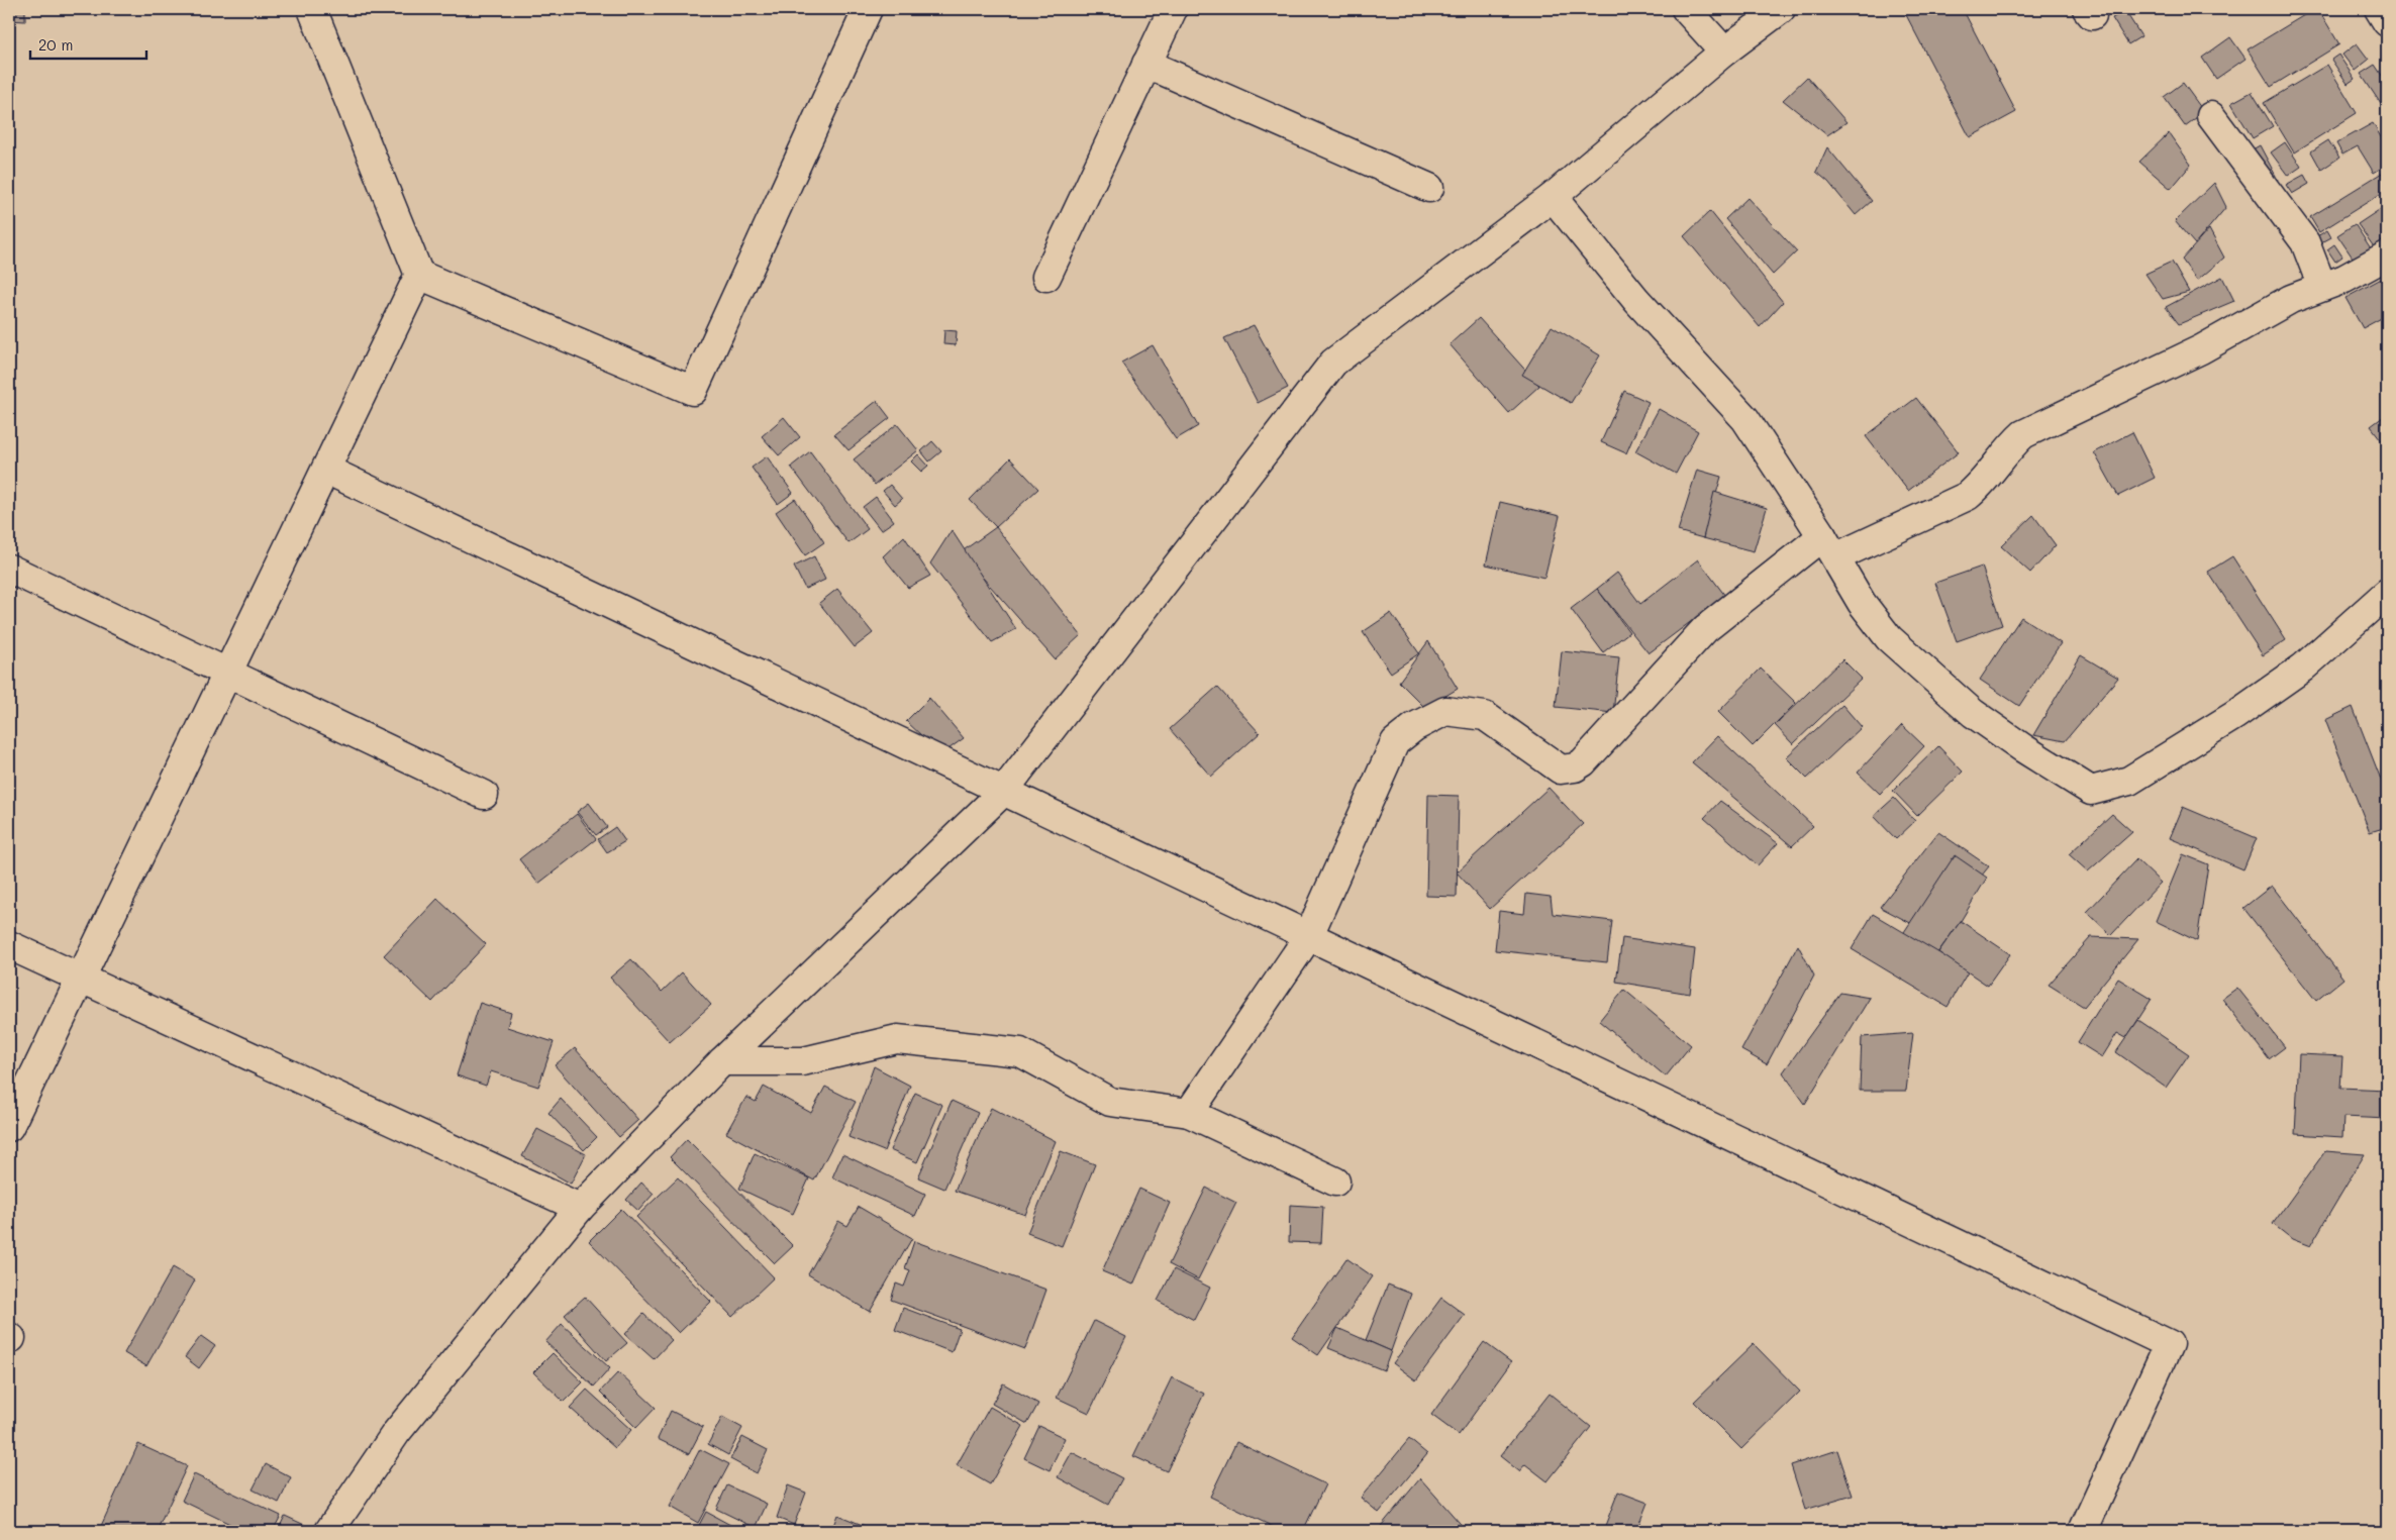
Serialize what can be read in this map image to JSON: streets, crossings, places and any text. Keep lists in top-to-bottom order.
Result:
{
  "scale_bar": "20 m"
}
